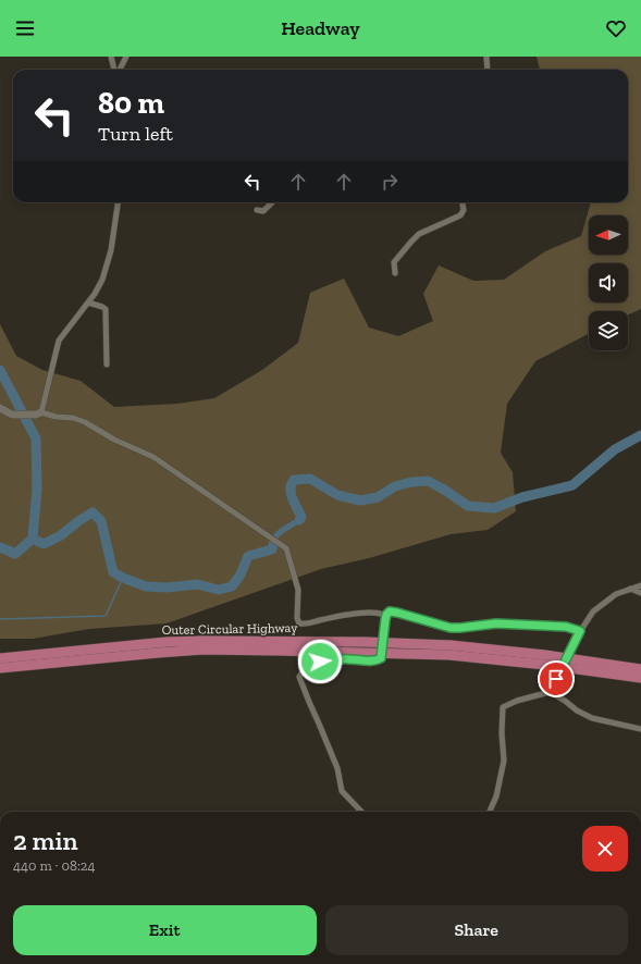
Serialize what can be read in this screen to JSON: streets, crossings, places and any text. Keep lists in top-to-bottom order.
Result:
{
  "streets": {
    "highway": ["Outer Circular Highway"]
  },
  "north": "left",
  "page": {
    "header": "Headway",
    "turn": ["80 m", "Turn left"],
    "heading": ["2 min", "440 m · 08:24"],
    "buttons": ["Exit", "Share"]
  }
}
